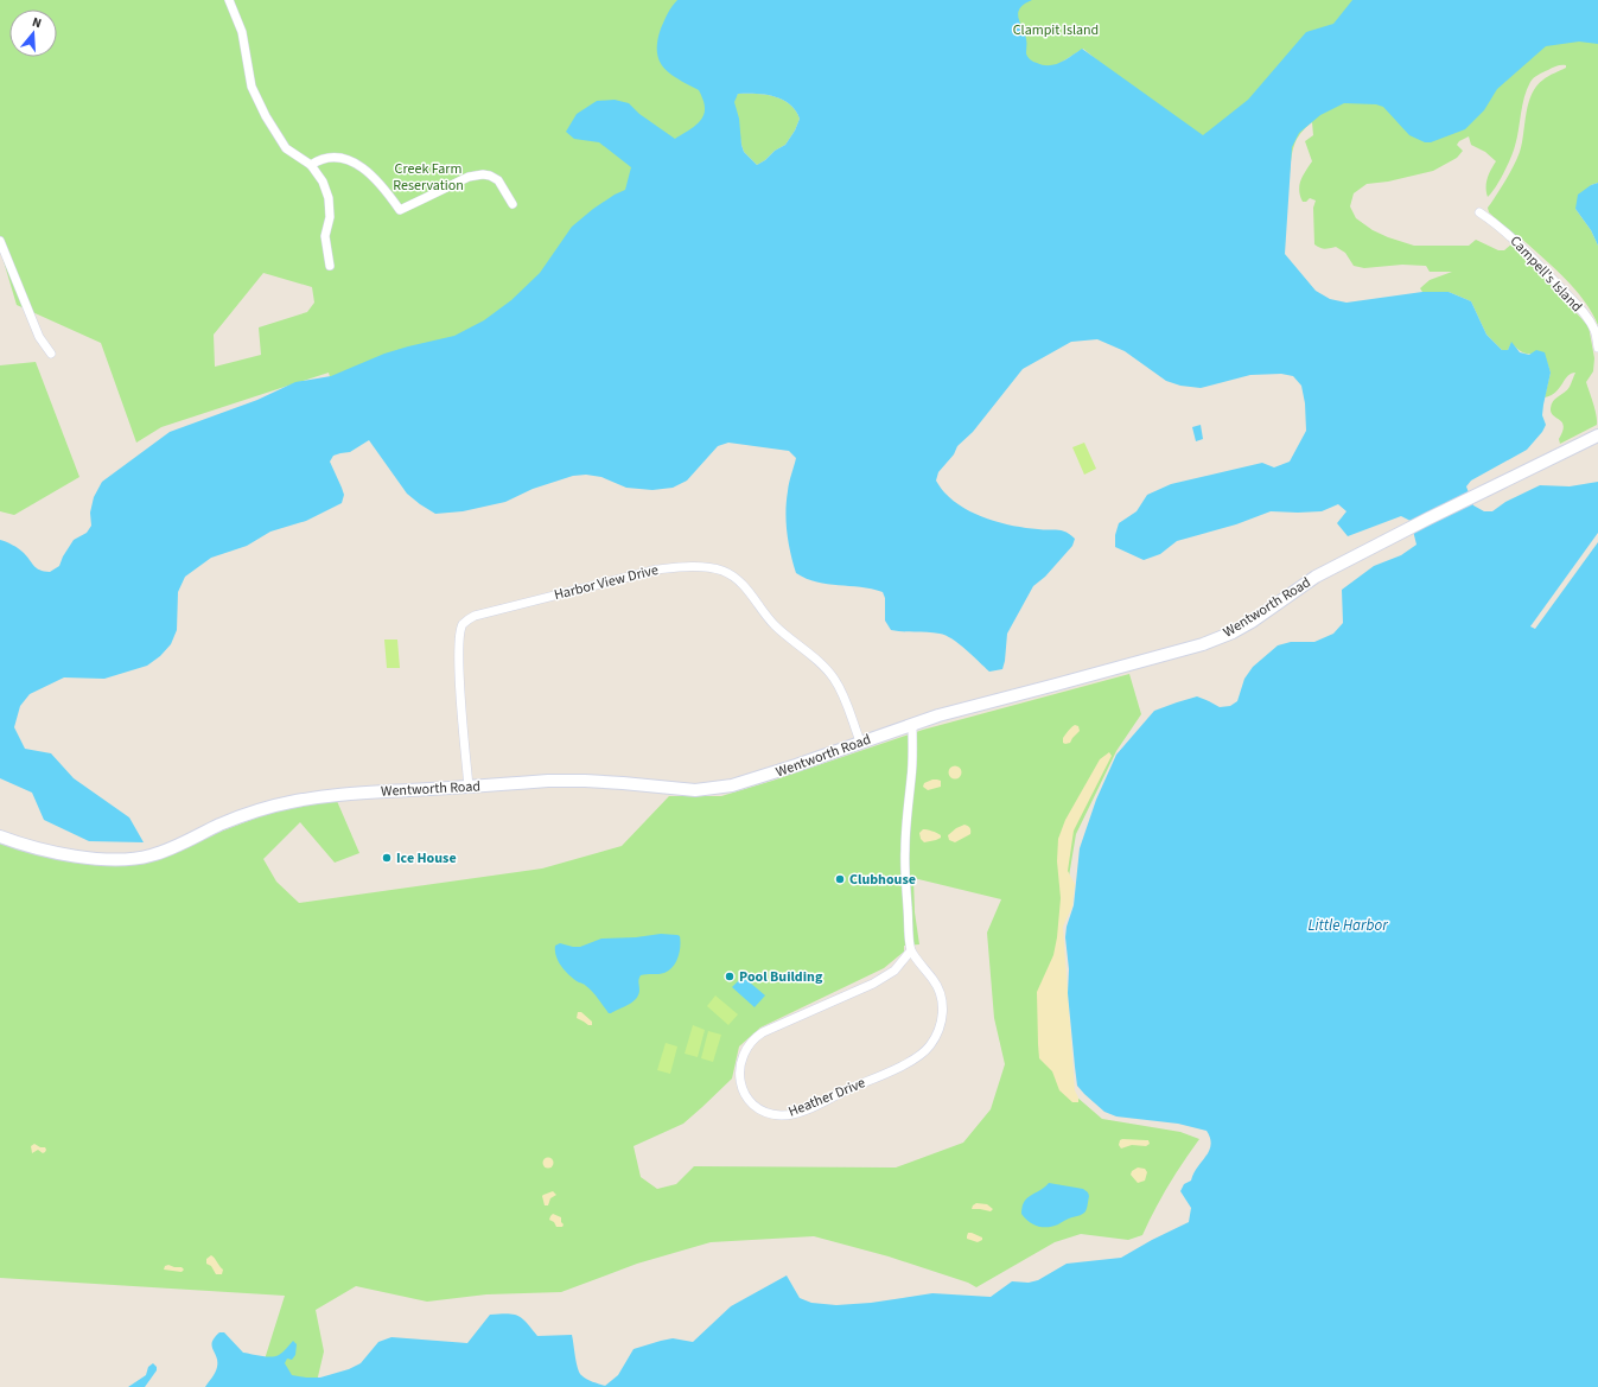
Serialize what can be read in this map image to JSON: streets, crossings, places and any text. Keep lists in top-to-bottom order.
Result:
{
  "streets": {
    "main road": ["Wentworth Road"],
    "street": ["Campell's Island", "Harbor View Drive", "Heather Drive"]
  },
  "crossings": [
    ["Harbor View Drive", "Wentworth Road"]
  ],
  "water": ["Little Harbor"],
  "parks": ["Clampit Island", "Creek Farm Reservation"],
  "places": ["Ice House", "Clubhouse", "Pool Building"],
  "north": "top"
}
